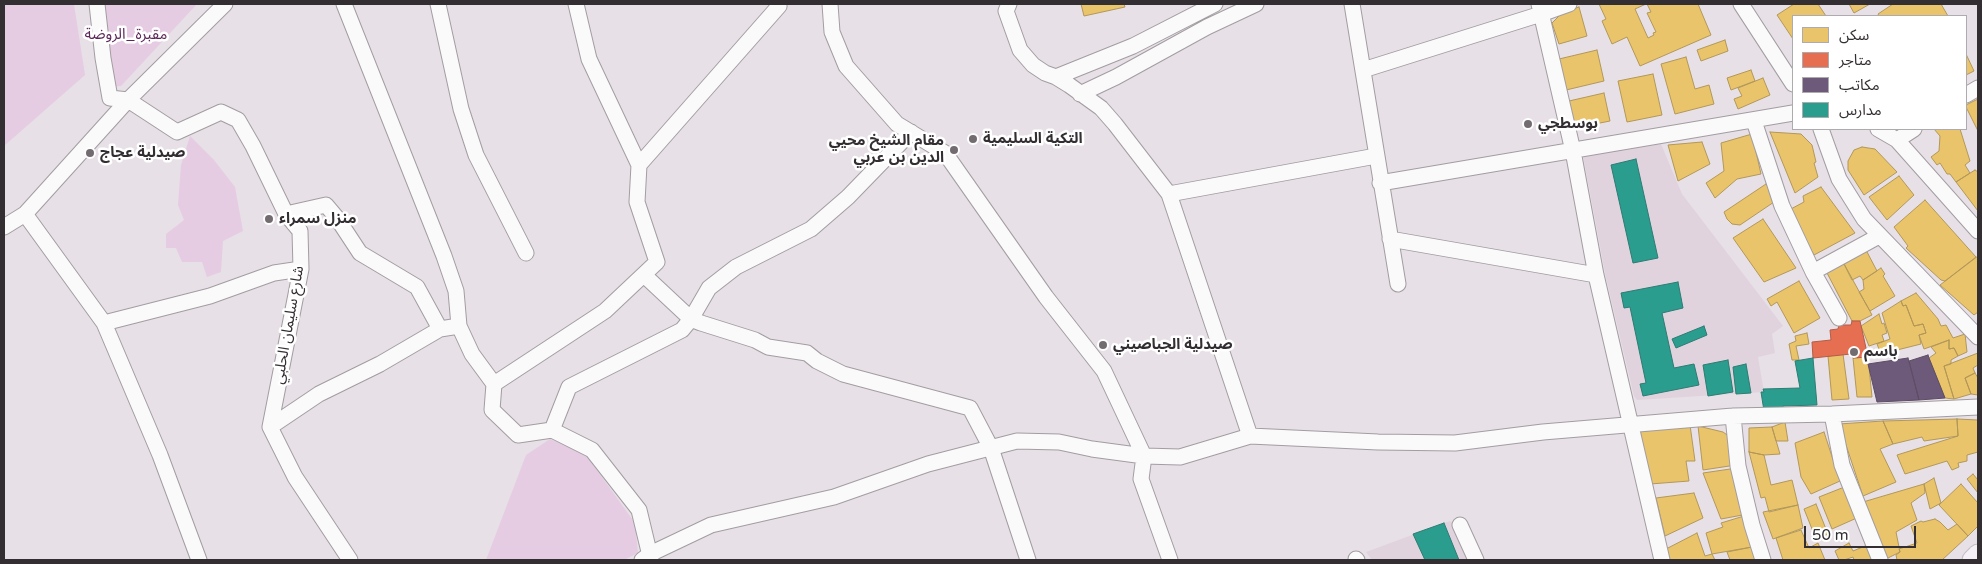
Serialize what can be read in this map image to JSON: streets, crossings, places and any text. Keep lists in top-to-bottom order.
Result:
{
  "streets": {
    "street": ["شارع سليمان الحلبي"]
  },
  "parks": ["مقبرة_الروضة"],
  "places": [
    "بوسطجي",
    "التكية السليمية",
    "مقام الشيخ محيي الدين بن عربي",
    "صيدلية عجاج",
    "منزل سمراء",
    "صيدلية الجباصيني",
    "باسم"
  ],
  "legend": [
    "سكن",
    "متاجر",
    "مكاتب",
    "مدارس"
  ],
  "scale_bar": "50 m"
}
